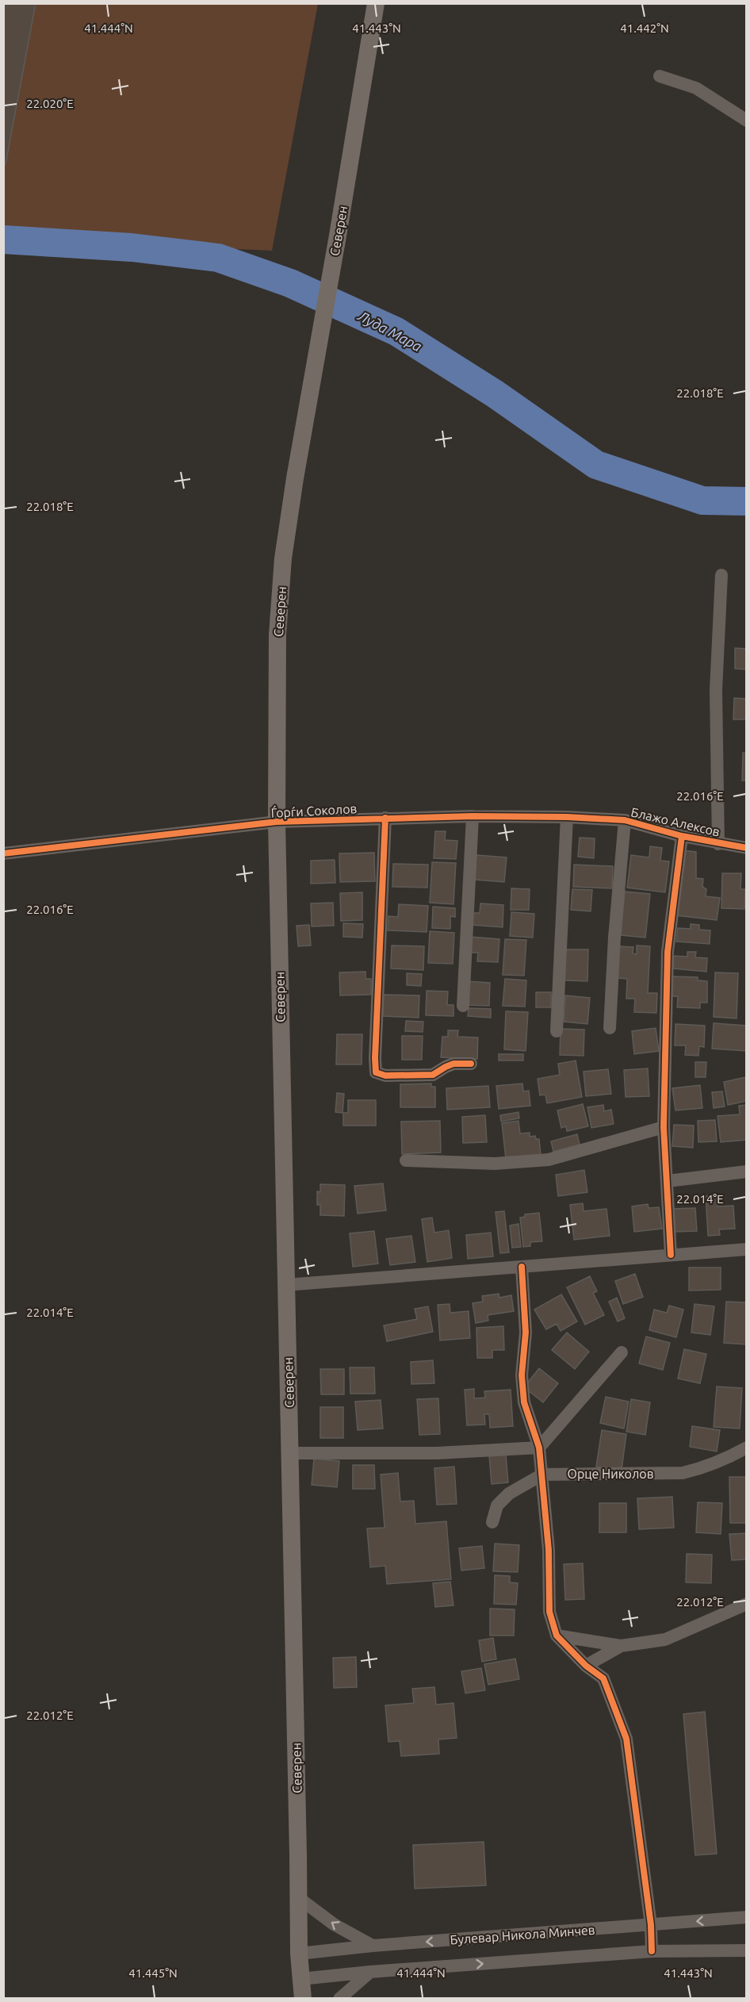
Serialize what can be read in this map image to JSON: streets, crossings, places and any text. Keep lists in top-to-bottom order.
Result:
{
  "streets": {
    "main road": ["Северен"],
    "street": [
      "Ѓорѓи Соколов",
      "Блажо Алексов",
      "Орце Николов",
      "Булевар Никола Минчев"
    ]
  },
  "crossings": [
    ["Северен", "Ѓорѓи Соколов"],
    ["Северен", "Булевар Никола Минчев"],
    ["Ѓорѓи Соколов", "Блажо Алексов"]
  ],
  "water": ["Луда Мара"],
  "coordinates": [
    "41.442°N",
    "41.444°N",
    "41.443°N",
    "22.020°E",
    "22.018°E",
    "22.016°E",
    "22.014°E",
    "22.012°E",
    "41.445°N"
  ]
}
